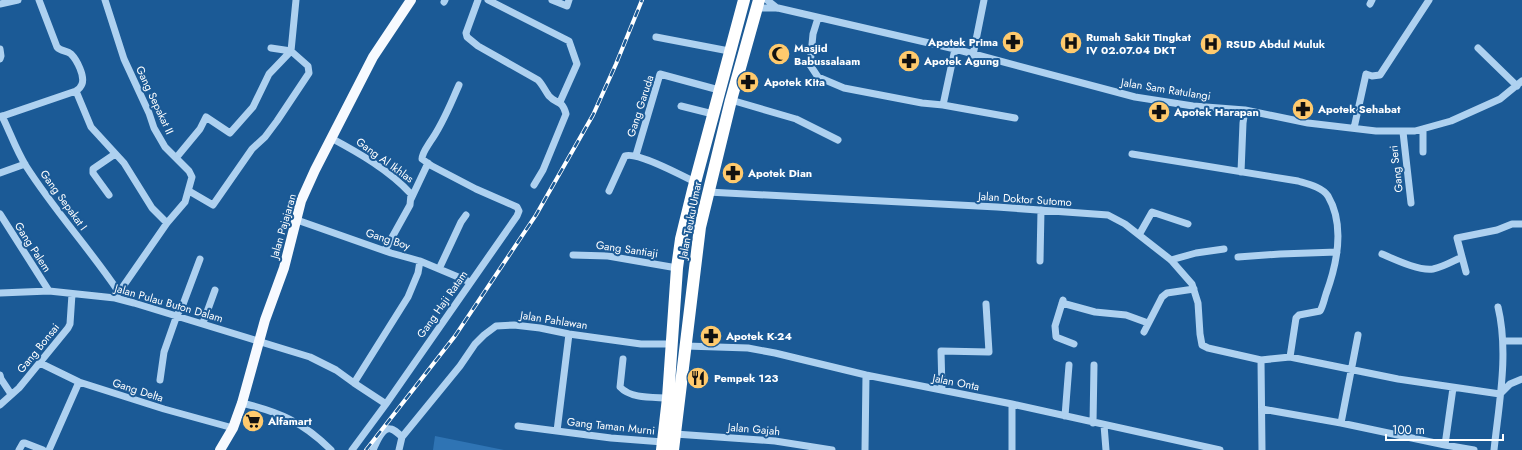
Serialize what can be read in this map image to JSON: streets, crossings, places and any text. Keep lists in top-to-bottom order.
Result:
{
  "streets": {
    "highway": ["Jalan Teuku Umar"],
    "main road": ["Jalan Pajajaran"],
    "street": [
      "Jalan Sam Ratulangi",
      "Gang Sepakat II",
      "Gang Garuda",
      "Gang Al Ikhlas",
      "Gang Seri",
      "Jalan Doktor Sutomo",
      "Gang Sepakat I",
      "Gang Boy",
      "Gang Palem",
      "Gang Santiaji",
      "Jalan Pulau Buton Dalam",
      "Gang Haji Ratam",
      "Jalan Pahlawan",
      "Gang Bonsai",
      "Jalan Onta",
      "Gang Delta",
      "Gang Taman Murni",
      "Jalan Gajah"
    ]
  },
  "crossings": [
    ["Jalan Sam Ratulangi", "Gang Seri"],
    ["Jalan Sam Ratulangi", "Jalan Teuku Umar"],
    ["Gang Sepakat II", "Gang Sepakat I"],
    ["Gang Sepakat II", "Jalan Pulau Buton Dalam"],
    ["Gang Garuda", "Jalan Teuku Umar"],
    ["Gang Al Ikhlas", "Jalan Pajajaran"],
    ["Gang Al Ikhlas", "Gang Boy"],
    ["Jalan Doktor Sutomo", "Jalan Teuku Umar"],
    ["Gang Sepakat I", "Jalan Pulau Buton Dalam"],
    ["Jalan Teuku Umar", "Gang Santiaji"],
    ["Jalan Teuku Umar", "Jalan Pahlawan"],
    ["Jalan Teuku Umar", "Jalan Onta"],
    ["Jalan Teuku Umar", "Gang Taman Murni"],
    ["Jalan Teuku Umar", "Jalan Gajah"],
    ["Jalan Pajajaran", "Gang Boy"],
    ["Jalan Pajajaran", "Jalan Pulau Buton Dalam"],
    ["Jalan Pajajaran", "Gang Delta"],
    ["Gang Boy", "Gang Haji Ratam"],
    ["Gang Palem", "Jalan Pulau Buton Dalam"],
    ["Jalan Pulau Buton Dalam", "Gang Bonsai"],
    ["Jalan Pahlawan", "Gang Taman Murni"],
    ["Gang Bonsai", "Gang Delta"]
  ],
  "places": {
    "pharmacy": [
      "Apotek Prima",
      "Apotek Agung",
      "Apotek Kita",
      "Apotek Sehabat",
      "Apotek Harapan",
      "Apotek Dian",
      "Apotek K-24"
    ],
    "hospital": ["Rumah Sakit Tingkat IV 02.07.04 DKT", "RSUD Abdul Muluk"],
    "mosque": ["Masjid Babussalaam"],
    "restaurant": ["Pempek 123"],
    "supermarket": ["Alfamart"]
  },
  "scale_bar": "100 m"
}
